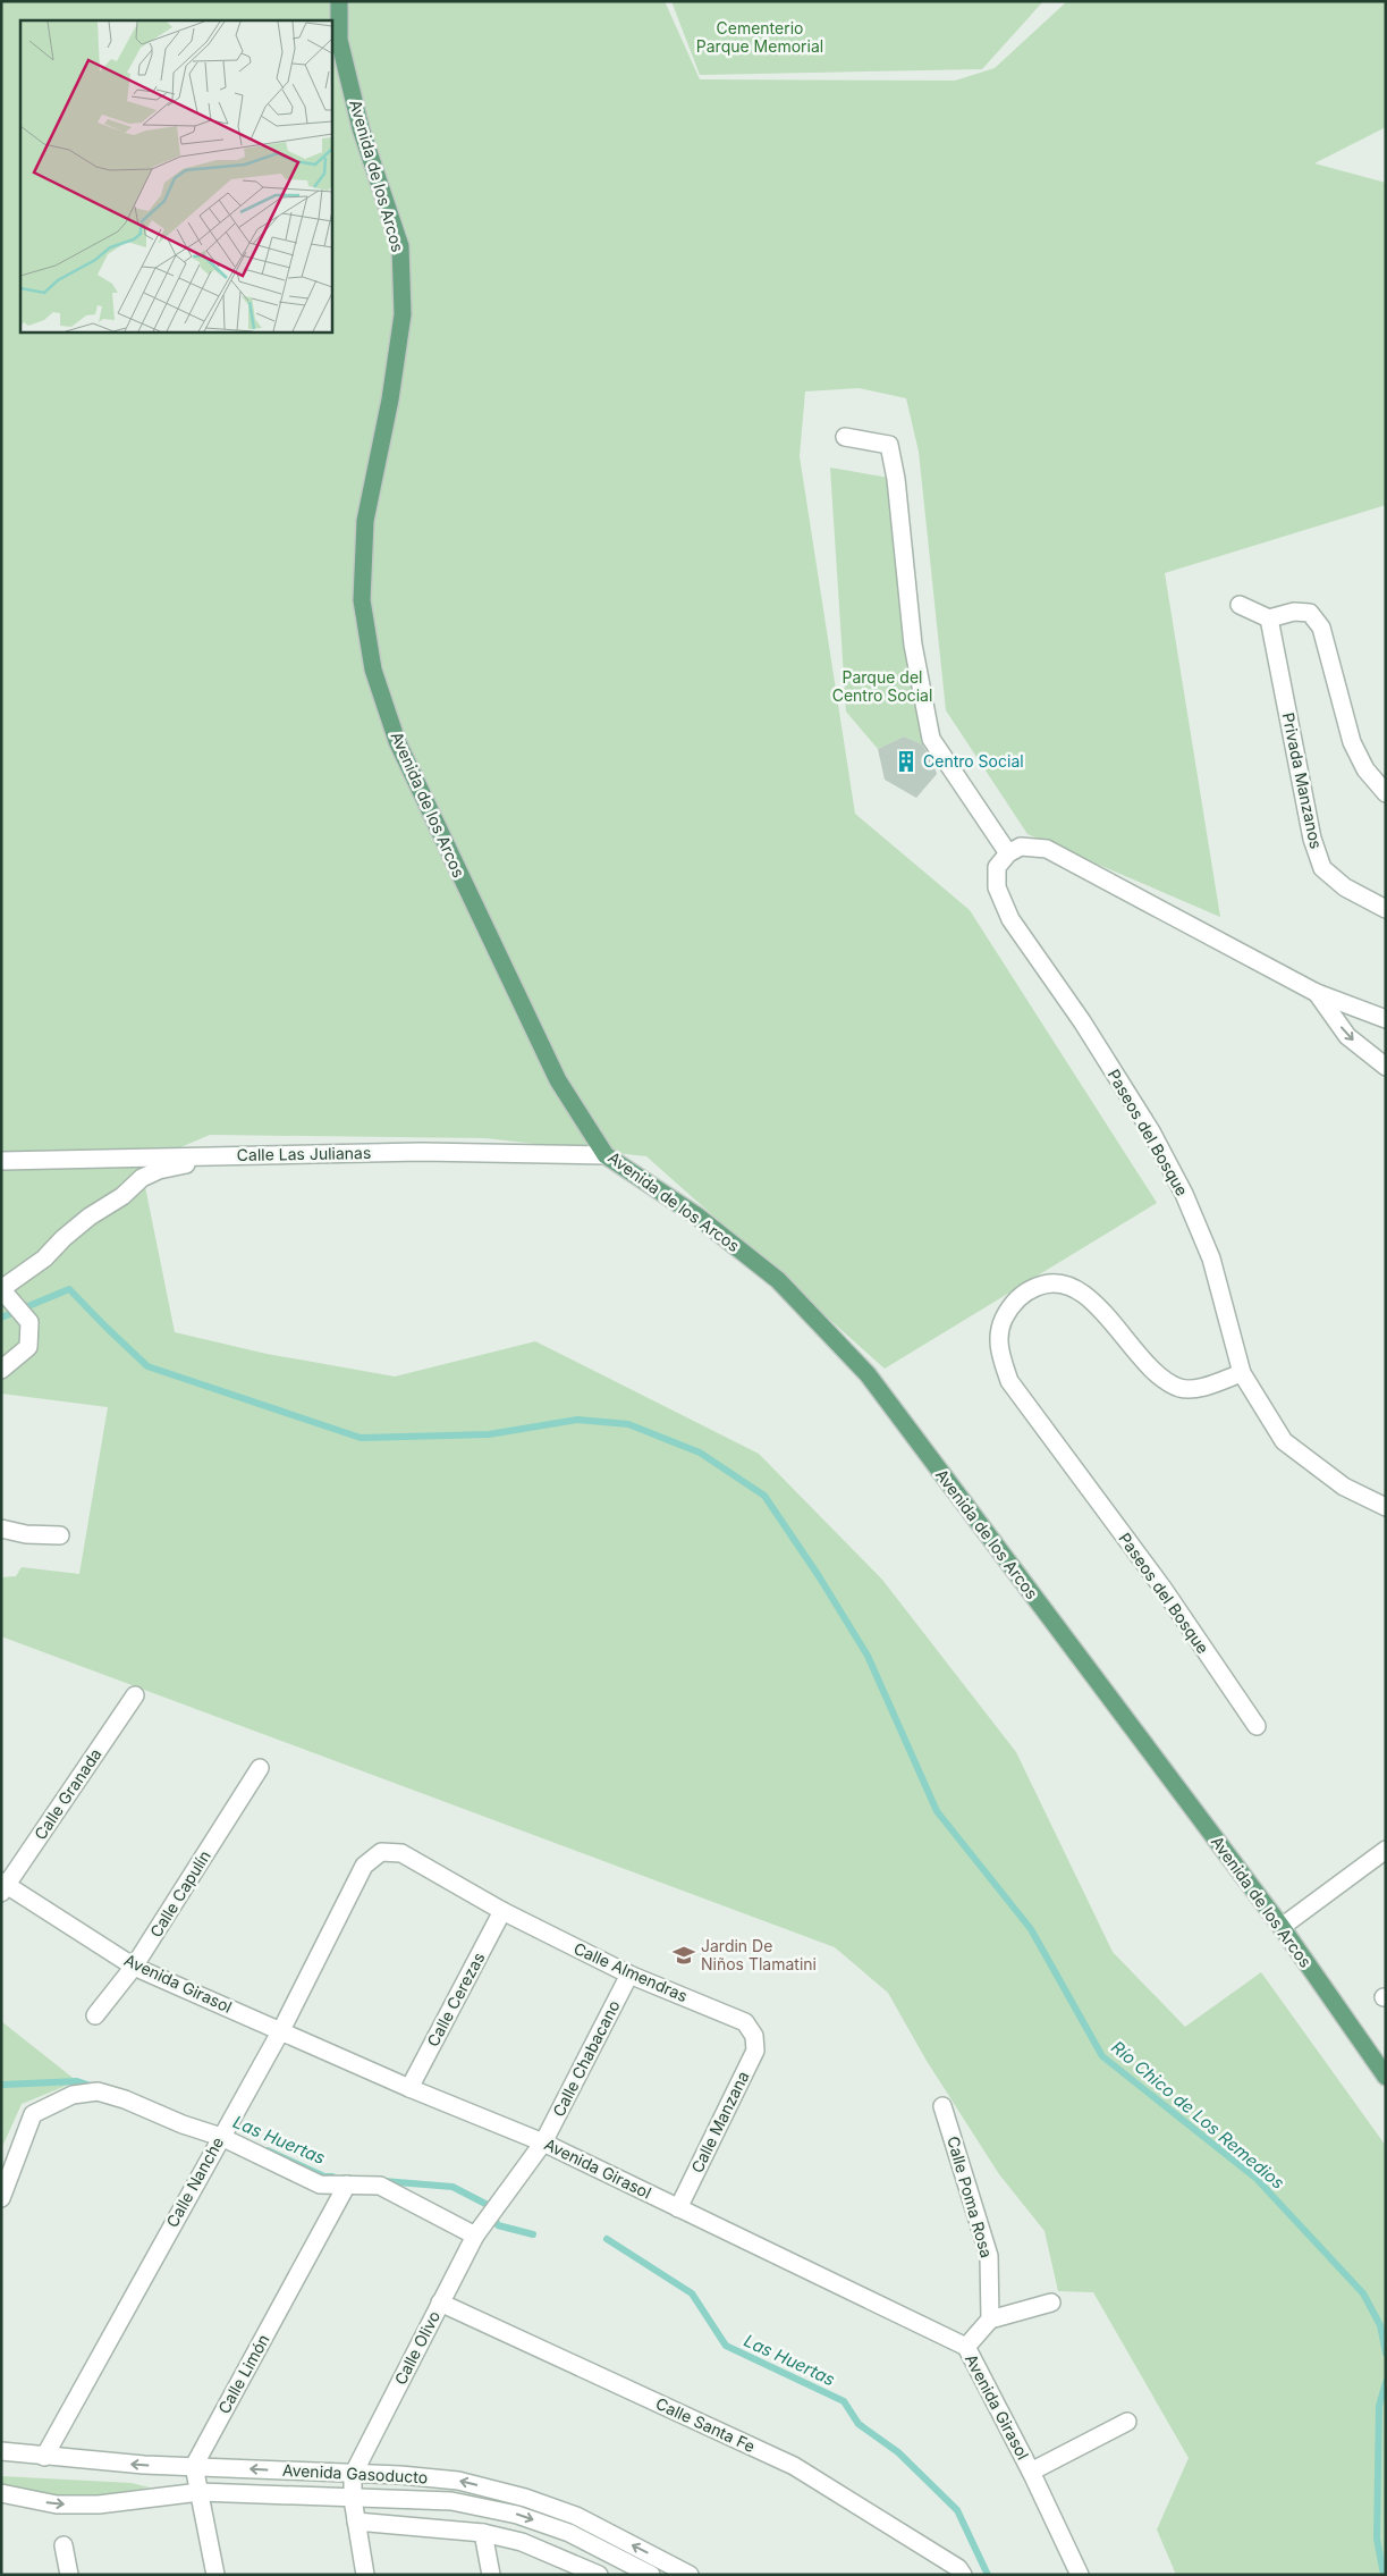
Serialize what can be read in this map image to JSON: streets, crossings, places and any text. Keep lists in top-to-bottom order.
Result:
{
  "streets": {
    "main road": ["Avenida de los Arcos"],
    "street": [
      "Privada Manzanos",
      "Paseos del Bosque",
      "Calle Las Julianas",
      "Calle Granada",
      "Calle Capulín",
      "Calle Almendras",
      "Avenida Girasol",
      "Calle Cerezas",
      "Calle Chabacano",
      "Calle Manzana",
      "Calle Nanche",
      "Calle Poma Rosa",
      "Calle Olivo",
      "Calle Limón",
      "Calle Santa Fe",
      "Avenida Gasoducto"
    ]
  },
  "crossings": [
    ["Avenida de los Arcos", "Calle Las Julianas"],
    ["Calle Granada", "Avenida Girasol"],
    ["Calle Capulín", "Avenida Girasol"],
    ["Calle Almendras", "Calle Cerezas"],
    ["Calle Almendras", "Calle Chabacano"],
    ["Calle Almendras", "Calle Manzana"],
    ["Calle Almendras", "Calle Nanche"],
    ["Avenida Girasol", "Calle Cerezas"],
    ["Avenida Girasol", "Calle Chabacano"],
    ["Avenida Girasol", "Calle Manzana"],
    ["Avenida Girasol", "Calle Nanche"],
    ["Avenida Girasol", "Calle Olivo"],
    ["Calle Chabacano", "Calle Olivo"],
    ["Calle Nanche", "Avenida Gasoducto"],
    ["Calle Olivo", "Calle Santa Fe"],
    ["Calle Olivo", "Avenida Gasoducto"],
    ["Calle Limón", "Avenida Gasoducto"]
  ],
  "water": ["Río Chico de Los Remedios", "Las Huertas"],
  "parks": ["Cementerio Parque Memorial", "Parque del Centro Social"],
  "places": {
    "building": ["Centro Social"],
    "school or university": ["Jardin De Niños Tlamatini"]
  }
}
